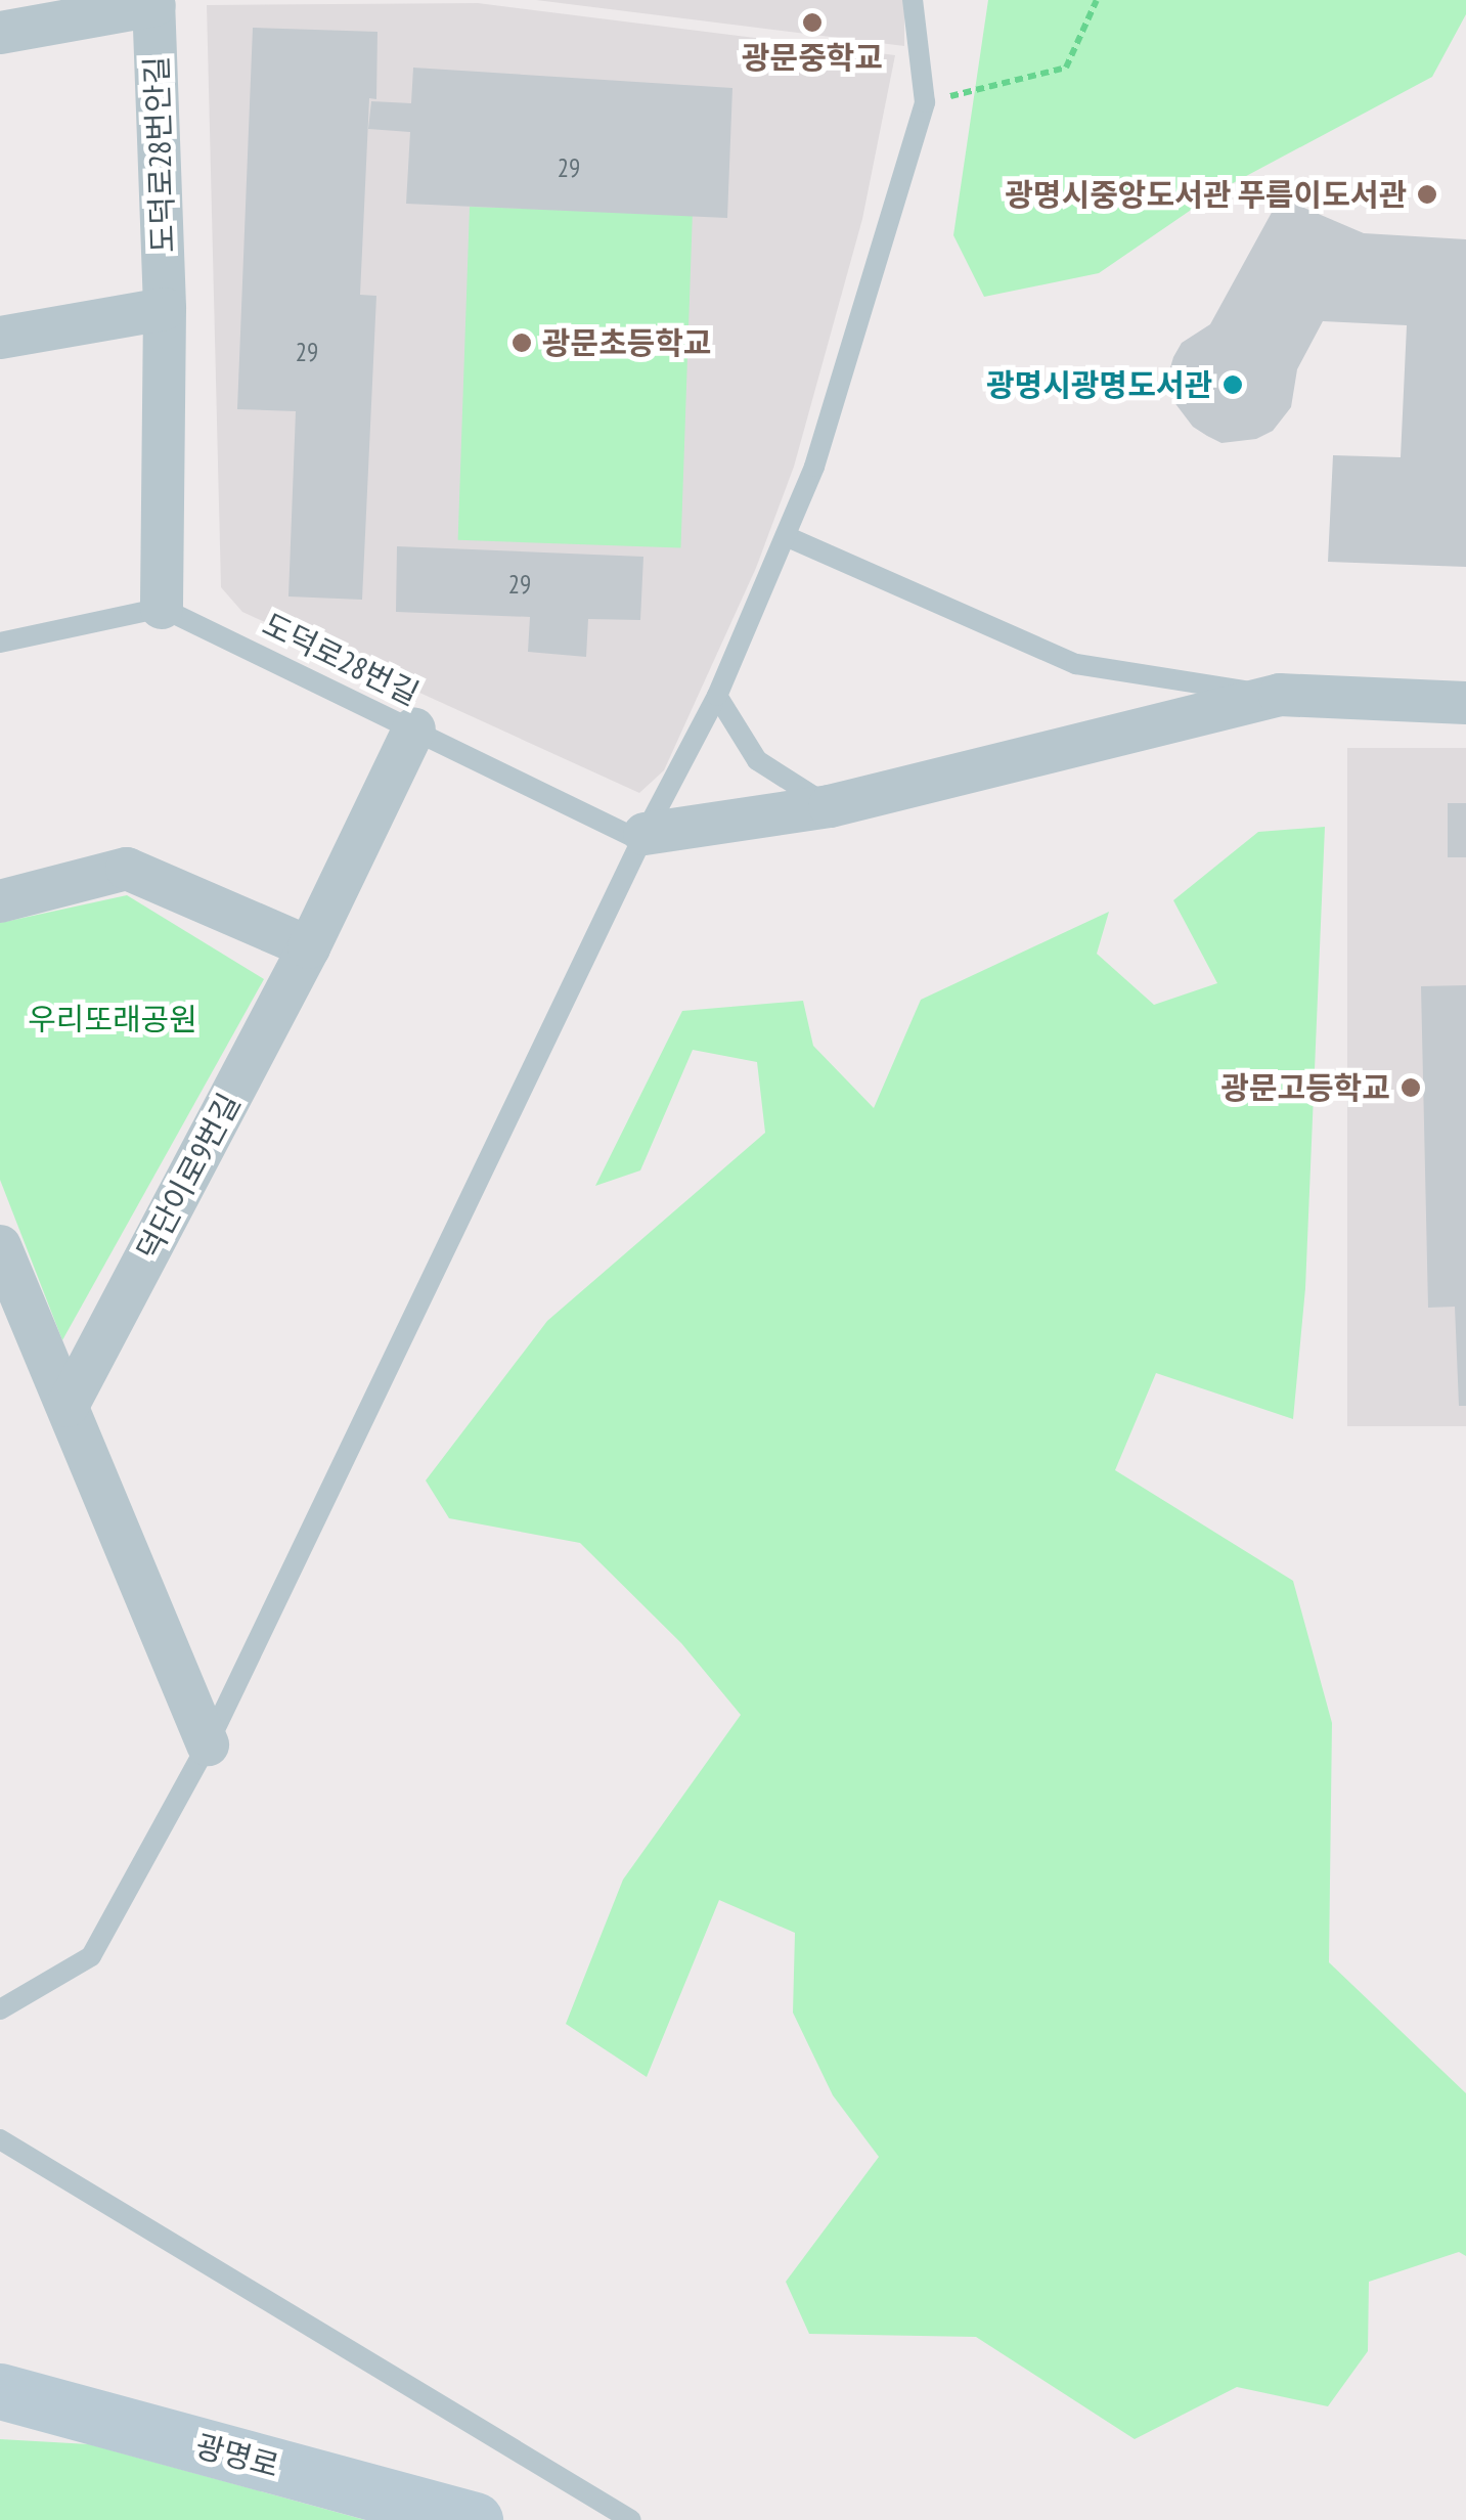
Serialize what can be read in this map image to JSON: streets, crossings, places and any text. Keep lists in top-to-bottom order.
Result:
{
  "streets": {
    "main road": ["광명로"],
    "street": ["도덕로28번안길", "덕단이로9번길"],
    "lane": ["도덕로28번길"]
  },
  "crossings": [
    ["도덕로28번안길", "도덕로28번길"],
    ["도덕로28번길", "덕단이로9번길"]
  ],
  "parks": ["우리또래공원"],
  "places": [
    "광문중학교",
    "광명시중앙도서관 푸름이도서관",
    "광문초등학교",
    "광명시광명도서관",
    "광문고등학교"
  ],
  "house_numbers": ["29", "29", "29"]
}
